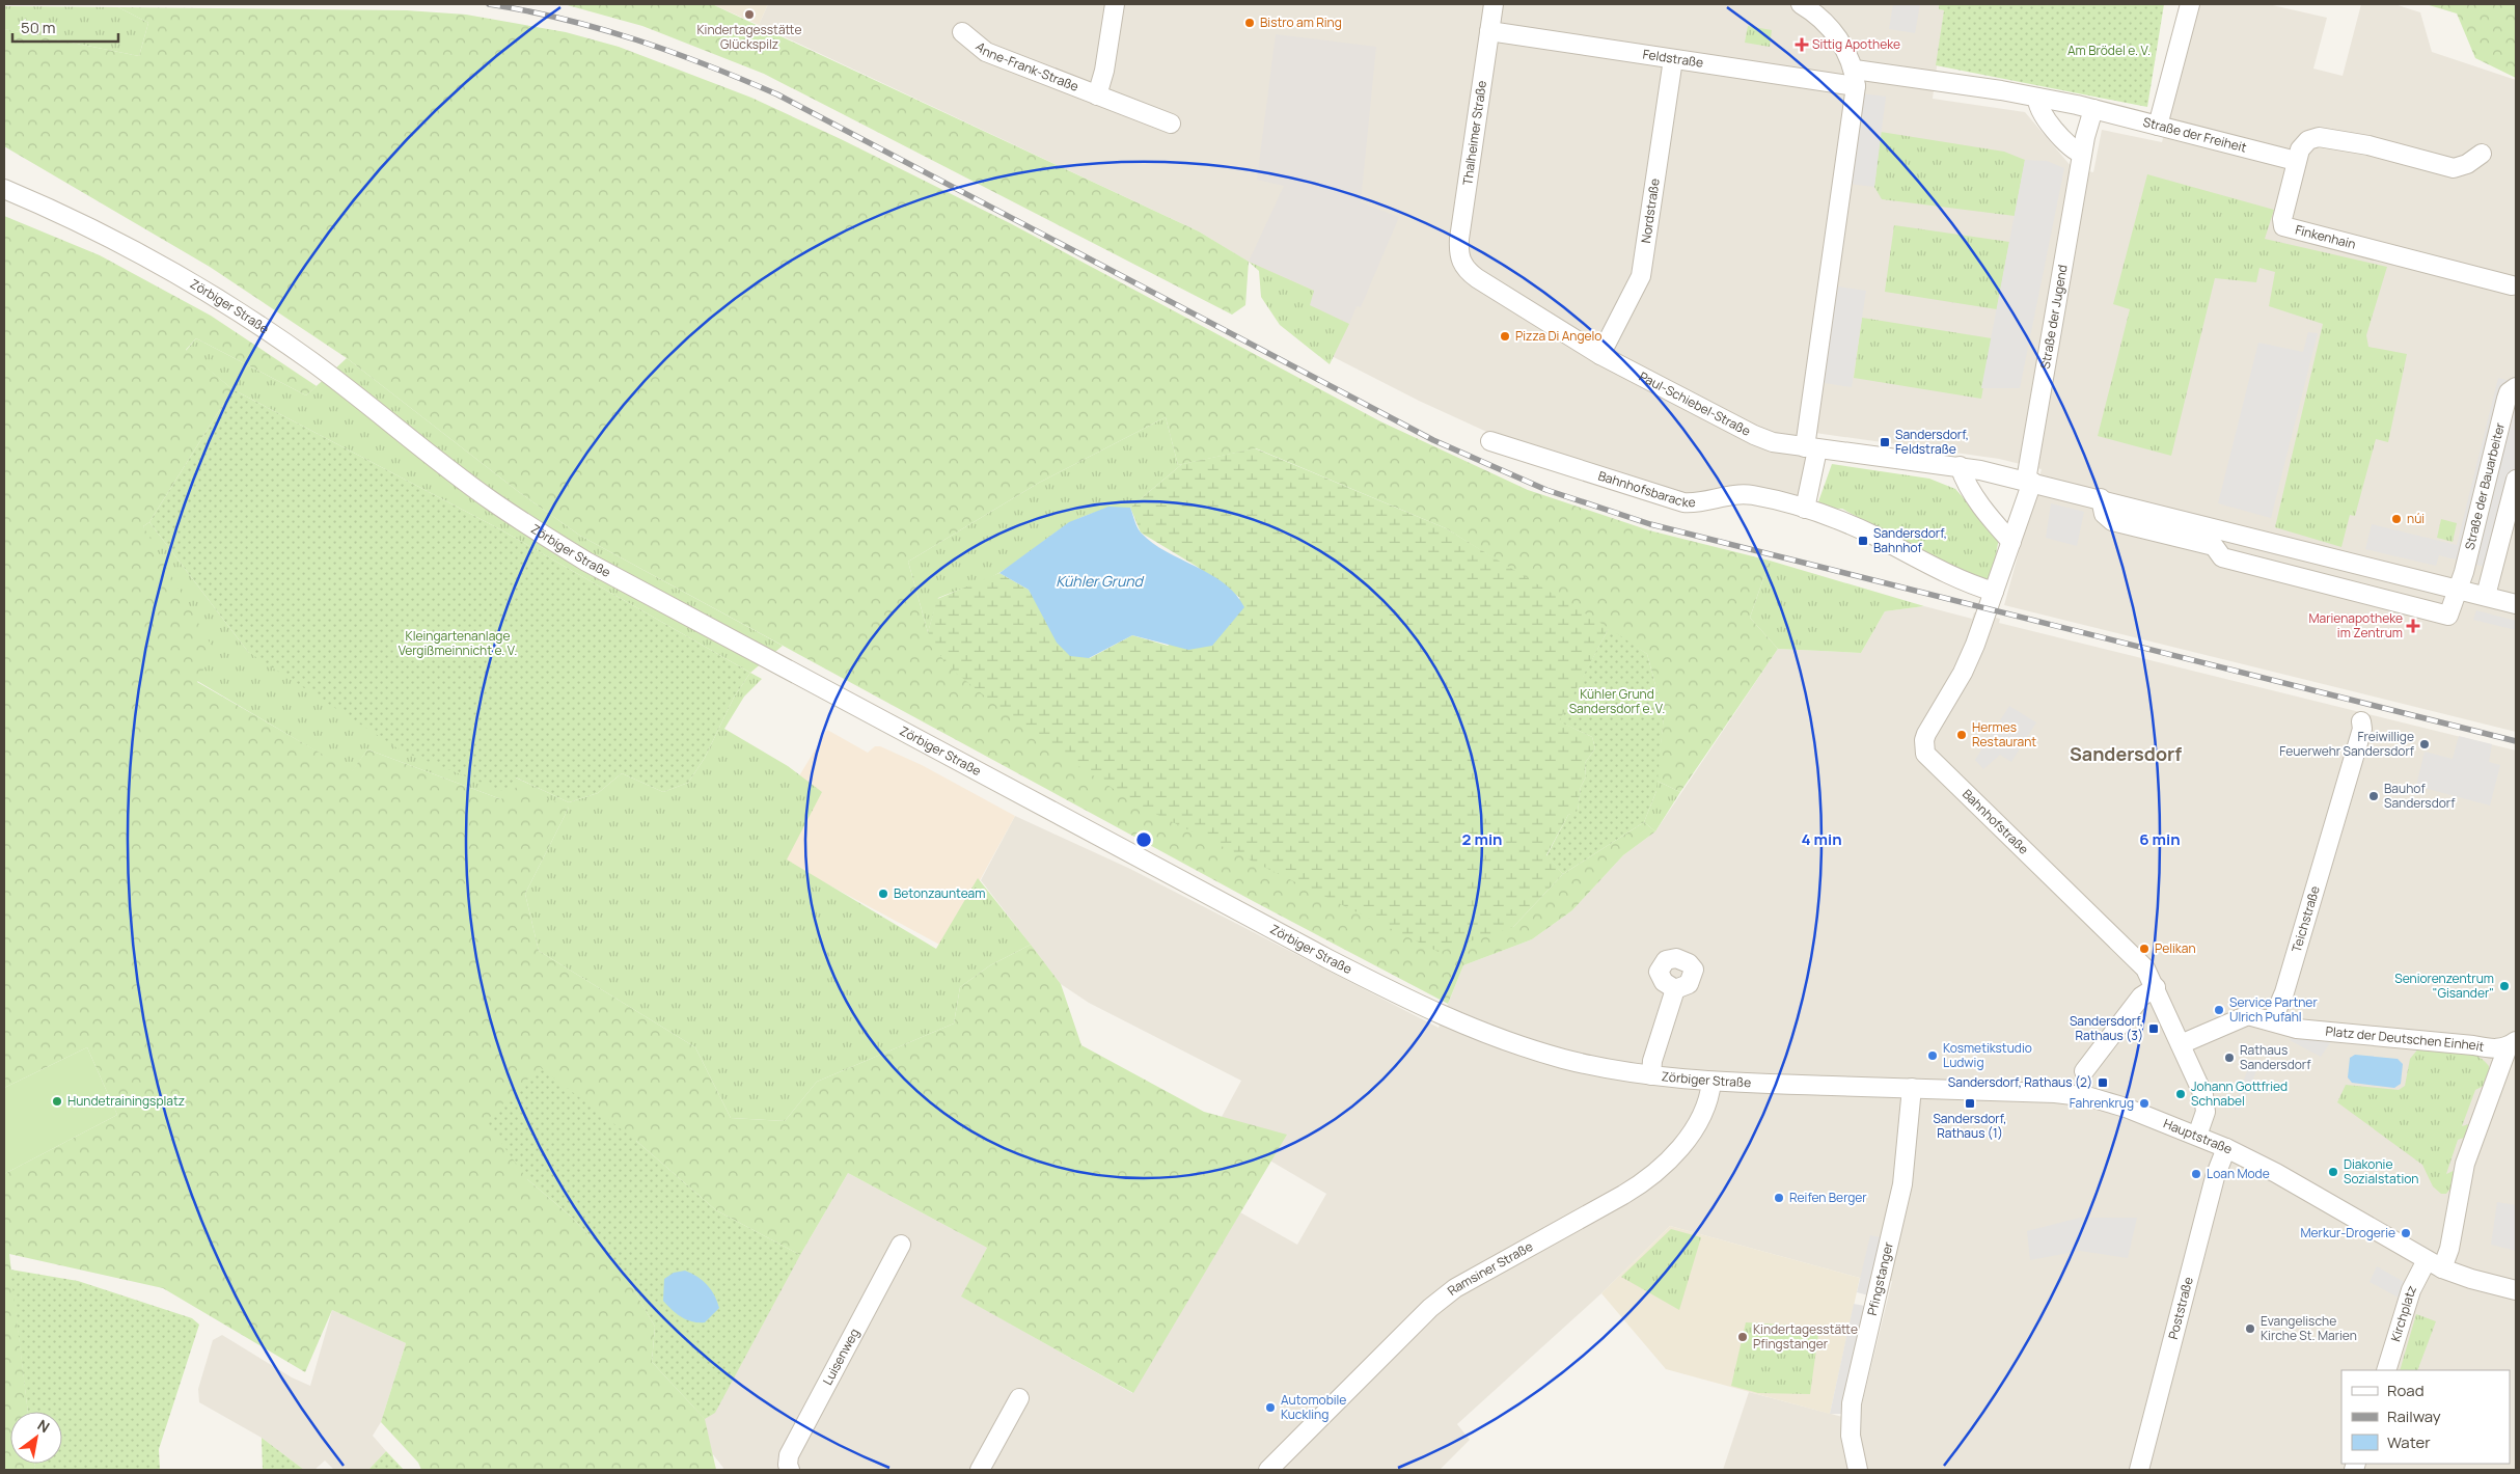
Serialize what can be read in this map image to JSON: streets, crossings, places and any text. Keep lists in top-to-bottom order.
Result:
{
  "streets": {
    "street": [
      "Feldstraße",
      "Anne-Frank-Straße",
      "Thalheimer Straße",
      "Straße der Freiheit",
      "Nordstraße",
      "Finkenhain",
      "Zörbiger Straße",
      "Straße der Jugend",
      "Paul-Schiebel-Straße",
      "Straße der Bauarbeiter",
      "Bahnhofsbaracke",
      "Bahnhofstraße",
      "Teichstraße",
      "Platz der Deutschen Einheit",
      "Hauptstraße",
      "Ramsiner Straße",
      "Pfingstanger",
      "Poststraße",
      "Kirchplatz",
      "Luisenweg"
    ]
  },
  "crossings": [
    ["Feldstraße", "Thalheimer Straße"],
    ["Feldstraße", "Straße der Freiheit"],
    ["Feldstraße", "Nordstraße"],
    ["Feldstraße", "Straße der Jugend"],
    ["Thalheimer Straße", "Paul-Schiebel-Straße"],
    ["Straße der Freiheit", "Finkenhain"],
    ["Straße der Freiheit", "Straße der Jugend"],
    ["Nordstraße", "Paul-Schiebel-Straße"],
    ["Zörbiger Straße", "Hauptstraße"],
    ["Zörbiger Straße", "Ramsiner Straße"],
    ["Zörbiger Straße", "Pfingstanger"],
    ["Straße der Jugend", "Paul-Schiebel-Straße"],
    ["Straße der Jugend", "Bahnhofstraße"],
    ["Paul-Schiebel-Straße", "Straße der Bauarbeiter"],
    ["Paul-Schiebel-Straße", "Bahnhofstraße"],
    ["Bahnhofsbaracke", "Bahnhofstraße"],
    ["Bahnhofstraße", "Hauptstraße"],
    ["Teichstraße", "Platz der Deutschen Einheit"],
    ["Platz der Deutschen Einheit", "Hauptstraße"],
    ["Platz der Deutschen Einheit", "Kirchplatz"],
    ["Hauptstraße", "Pfingstanger"],
    ["Hauptstraße", "Poststraße"],
    ["Hauptstraße", "Kirchplatz"]
  ],
  "districts": ["Sandersdorf"],
  "water": ["Kühler Grund"],
  "parks": ["Am Brödel e. V.", "Kleingartenanlage Vergißmeinnicht e. V.", "Kühler Grund Sandersdorf e. V."],
  "places": {
    "other": [
      "Kindertagesstätte Glückspilz",
      "Bistro am Ring",
      "Pizza Di Angelo",
      "núi",
      "Hermes Restaurant",
      "Freiwillige Feuerwehr Sandersdorf",
      "Bauhof Sandersdorf",
      "Betonzaunteam",
      "Pelikan",
      "Seniorenzentrum \"Gisander\"",
      "Service Partner Ulrich Pufahl",
      "Kosmetikstudio Ludwig",
      "Rathaus Sandersdorf",
      "Johann Gottfried Schnabel",
      "Hundetrainingsplatz",
      "Fahrenkrug",
      "Diakonie Sozialstation",
      "Loan Mode",
      "Reifen Berger",
      "Merkur-Drogerie",
      "Evangelische Kirche St. Marien",
      "Kindertagesstätte Pfingstanger",
      "Automobile Kuckling"
    ],
    "health": ["Sittig Apotheke", "Marienapotheke im Zentrum"],
    "transit": [
      "Sandersdorf, Feldstraße",
      "Sandersdorf, Bahnhof",
      "Sandersdorf, Rathaus (3)",
      "Sandersdorf, Rathaus (2)",
      "Sandersdorf, Rathaus (1)"
    ]
  },
  "legend": ["Road", "Railway", "Water"],
  "scale_bar": "50 m",
  "north": "top right",
  "rings": ["2 min", "4 min", "6 min"]
}
